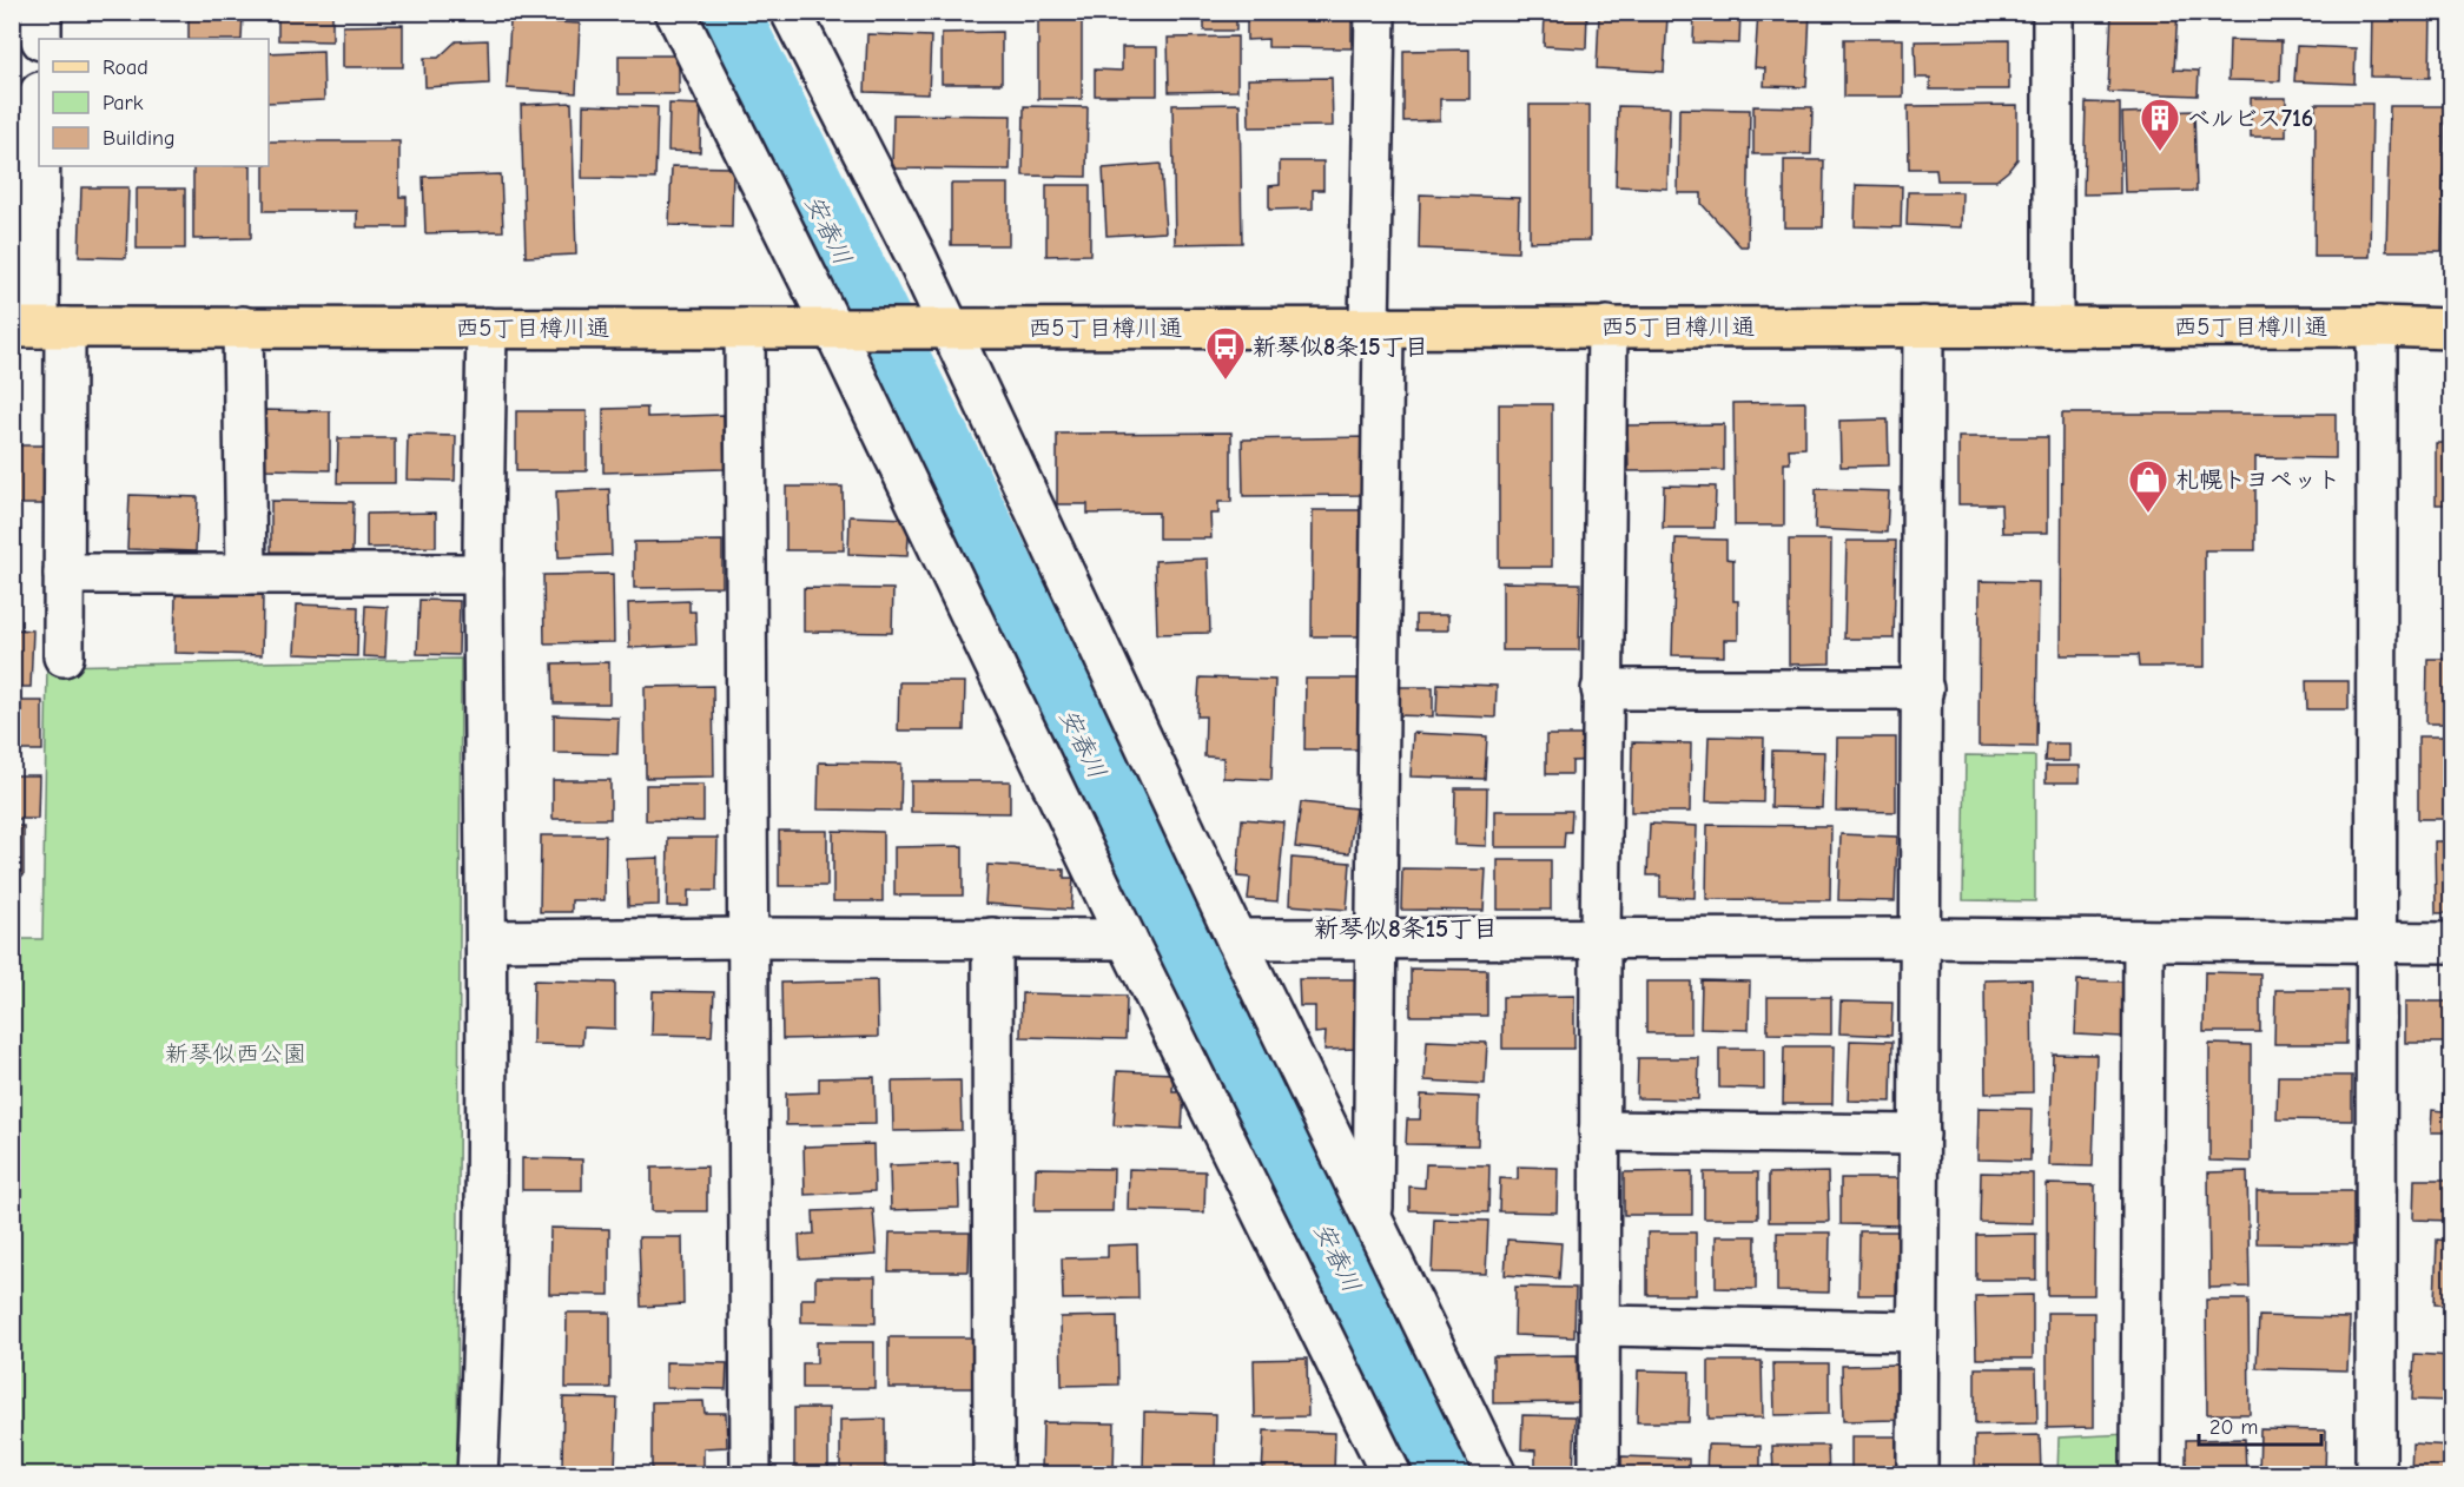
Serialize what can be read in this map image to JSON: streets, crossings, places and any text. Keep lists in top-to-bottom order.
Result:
{
  "streets": {
    "main road": ["西5丁目樽川通"]
  },
  "districts": ["新琴似8条15丁目"],
  "water": ["安春川"],
  "parks": ["新琴似西公園"],
  "places": {
    "building": ["ベルビス716"],
    "bus stop": ["新琴似8条15丁目"],
    "shop": ["札幌トヨペット"]
  },
  "legend": ["Road", "Park", "Building"],
  "scale_bar": "20 m"
}
